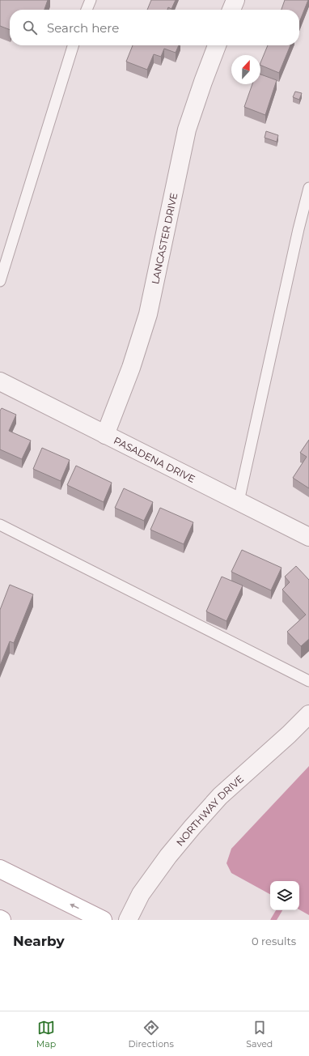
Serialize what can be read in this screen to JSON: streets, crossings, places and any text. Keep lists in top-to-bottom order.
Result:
{
  "streets": {
    "street": ["LANCASTER DRIVE", "PASADENA DRIVE", "NORTHWAY DRIVE"]
  },
  "crossings": [
    ["LANCASTER DRIVE", "PASADENA DRIVE"]
  ],
  "north": "top",
  "page": {
    "search": "Search here",
    "heading": ["Nearby", "0 results"],
    "nav": ["Map", "Directions", "Saved"]
  }
}
